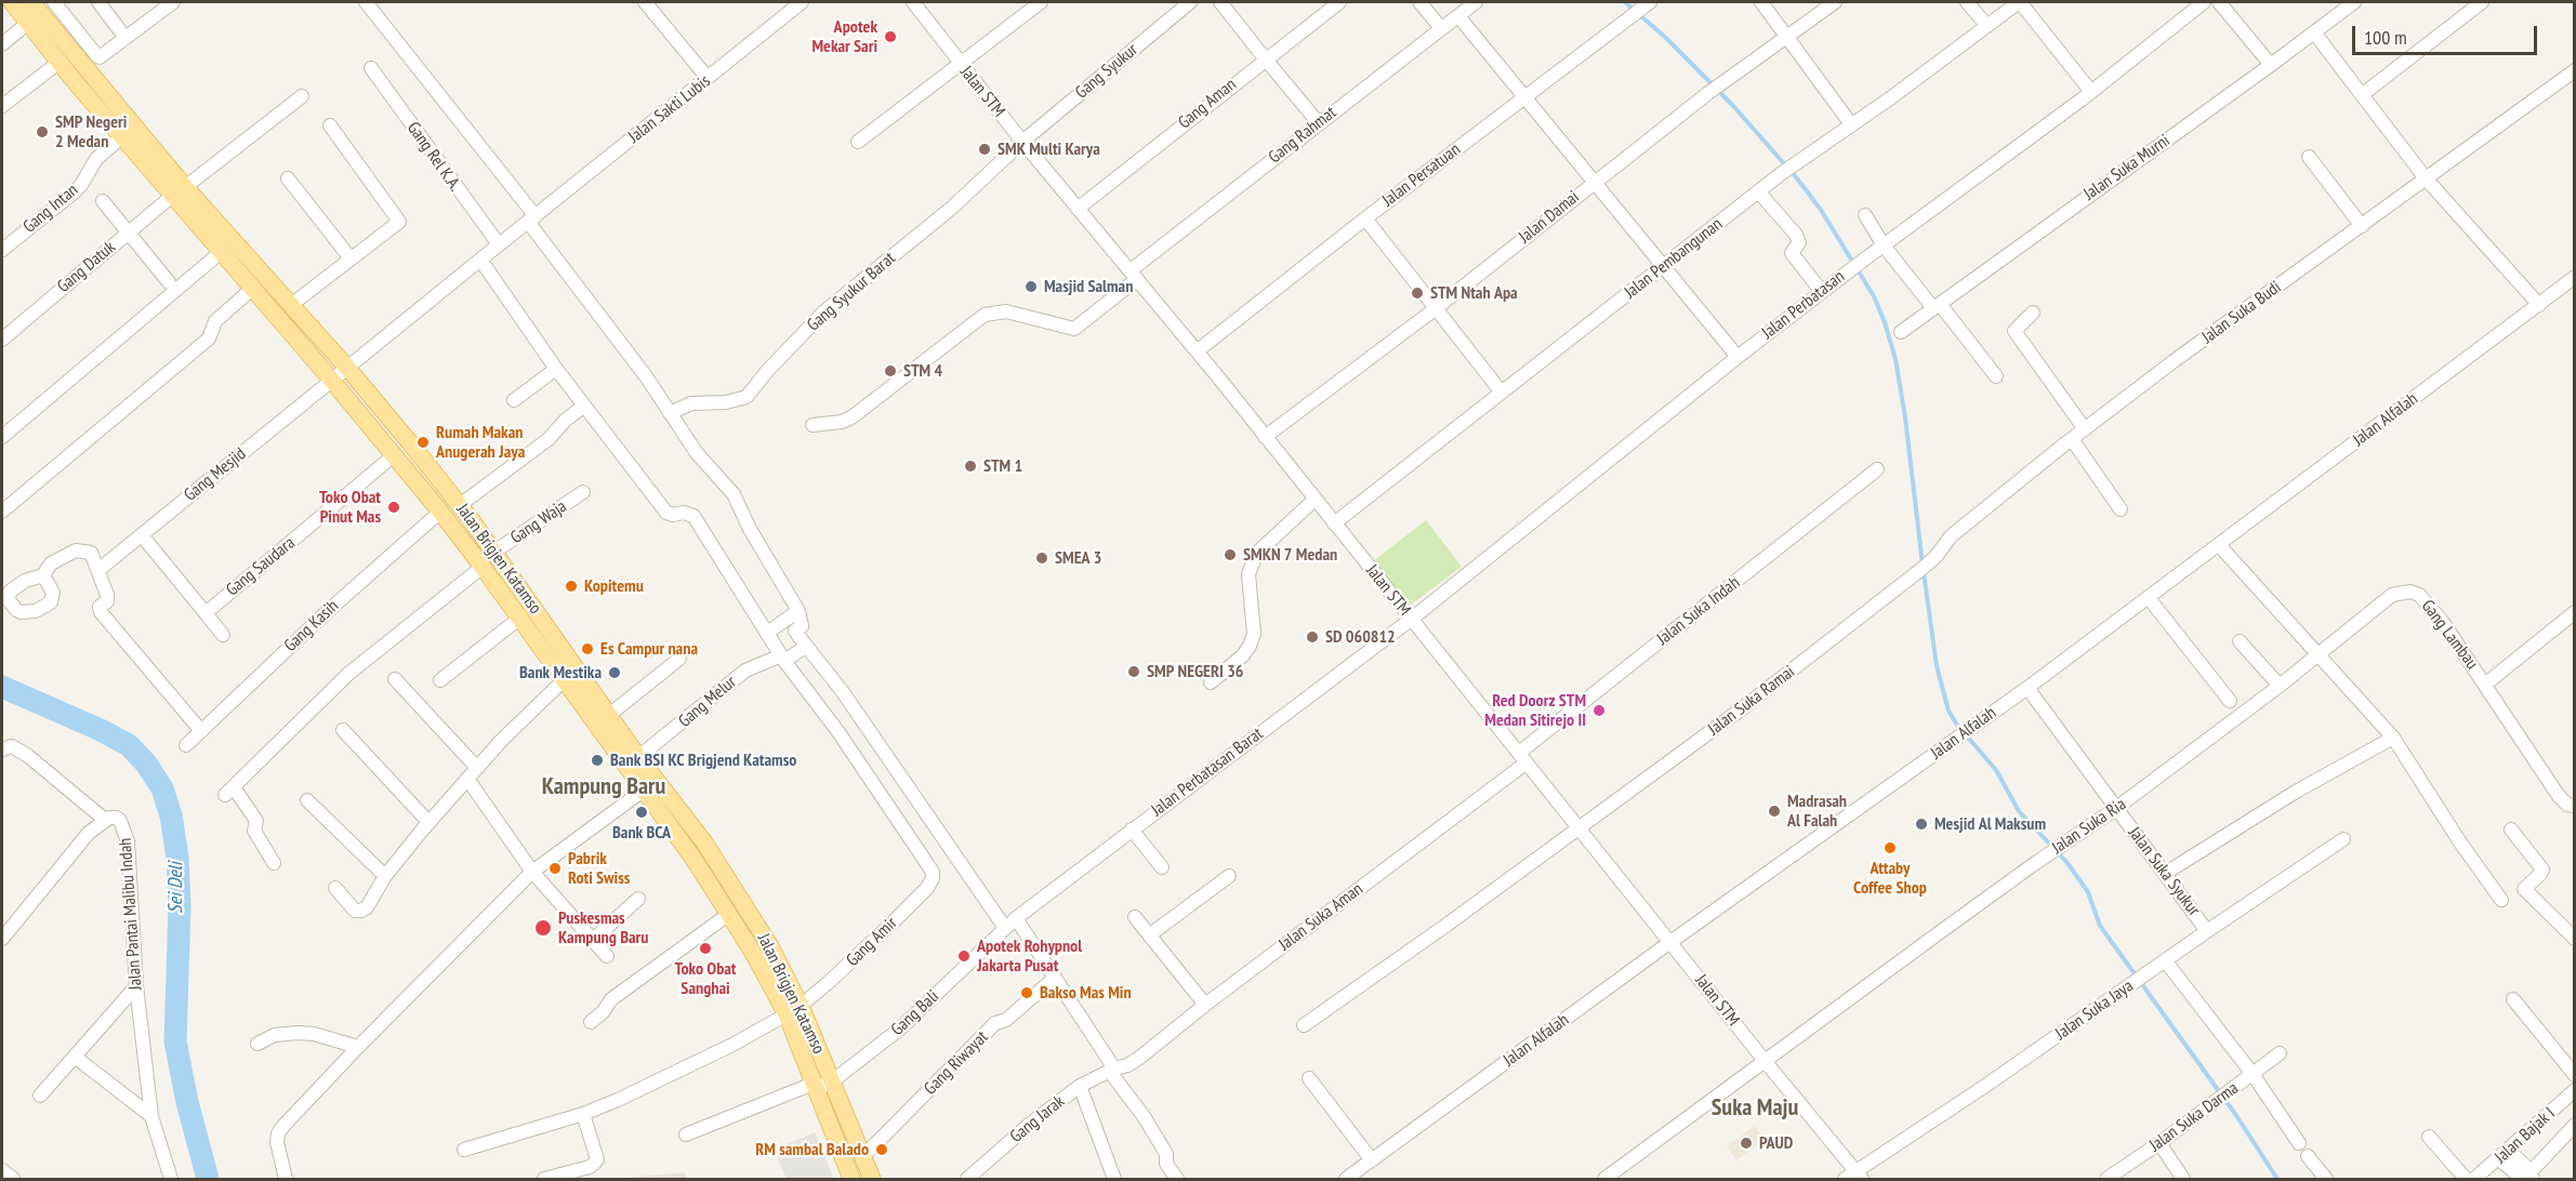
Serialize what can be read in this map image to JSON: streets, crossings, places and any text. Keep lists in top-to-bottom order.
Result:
{
  "streets": {
    "main road": ["Jalan Brigjen Katamso"],
    "street": [
      "Gang Syukur",
      "Jalan STM",
      "Gang Aman",
      "Jalan Sakti Lubis",
      "Gang Rahmat",
      "Gang Rel K.A.",
      "Jalan Suka Murni",
      "Jalan Persatuan",
      "Gang Intan",
      "Jalan Damai",
      "Jalan Pembangunan",
      "Gang Datuk",
      "Gang Syukur Barat",
      "Jalan Perbatasan",
      "Jalan Suka Budi",
      "Jalan Alfalah",
      "Gang Mesjid",
      "Gang Waja",
      "Gang Saudara",
      "Jalan Suka Indah",
      "Gang Kasih",
      "Gang Lambau",
      "Jalan Suka Ramai",
      "Gang Melur",
      "Jalan Perbatasan Barat",
      "Jalan Suka Ria",
      "Jalan Suka Syukur",
      "Jalan Pantai Malibu Indah",
      "Jalan Suka Aman",
      "Gang Amir",
      "Jalan Suka Jaya",
      "Gang Bali",
      "Gang Riwayat",
      "Jalan Suka Darma",
      "Gang Jarak",
      "Jalan Bajak I"
    ]
  },
  "crossings": [
    ["Gang Syukur", "Jalan STM"],
    ["Gang Syukur", "Gang Syukur Barat"],
    ["Jalan STM", "Gang Aman"],
    ["Jalan STM", "Gang Rahmat"],
    ["Jalan STM", "Jalan Persatuan"],
    ["Jalan STM", "Jalan Damai"],
    ["Jalan STM", "Jalan Pembangunan"],
    ["Jalan STM", "Gang Syukur Barat"],
    ["Jalan STM", "Jalan Perbatasan"],
    ["Jalan STM", "Jalan Alfalah"],
    ["Jalan STM", "Jalan Suka Indah"],
    ["Jalan STM", "Jalan Suka Ramai"],
    ["Jalan STM", "Jalan Perbatasan Barat"],
    ["Jalan STM", "Jalan Suka Ria"],
    ["Jalan STM", "Jalan Suka Aman"],
    ["Jalan STM", "Jalan Suka Jaya"],
    ["Jalan Sakti Lubis", "Gang Rel K.A."],
    ["Jalan Sakti Lubis", "Gang Mesjid"],
    ["Jalan Sakti Lubis", "Jalan Brigjen Katamso"],
    ["Gang Intan", "Jalan Brigjen Katamso"],
    ["Gang Datuk", "Jalan Brigjen Katamso"],
    ["Jalan Perbatasan", "Jalan Perbatasan Barat"],
    ["Jalan Suka Budi", "Jalan Suka Ramai"],
    ["Jalan Alfalah", "Jalan Suka Syukur"],
    ["Gang Mesjid", "Jalan Brigjen Katamso"],
    ["Gang Waja", "Jalan Brigjen Katamso"],
    ["Jalan Brigjen Katamso", "Gang Saudara"],
    ["Jalan Brigjen Katamso", "Gang Kasih"],
    ["Jalan Brigjen Katamso", "Gang Melur"],
    ["Jalan Brigjen Katamso", "Gang Amir"],
    ["Jalan Brigjen Katamso", "Gang Bali"],
    ["Jalan Brigjen Katamso", "Gang Riwayat"],
    ["Jalan Suka Indah", "Jalan Suka Aman"],
    ["Gang Lambau", "Jalan Suka Ria"],
    ["Gang Melur", "Gang Amir"],
    ["Jalan Perbatasan Barat", "Gang Bali"],
    ["Jalan Suka Ria", "Jalan Suka Syukur"],
    ["Jalan Suka Syukur", "Jalan Suka Jaya"],
    ["Jalan Suka Aman", "Gang Jarak"]
  ],
  "districts": ["Kampung Baru", "Suka Maju"],
  "water": ["Sei Deli"],
  "places": [
    "Apotek Mekar Sari",
    "SMP Negeri 2 Medan",
    "SMK Multi Karya",
    "Masjid Salman",
    "STM Ntah Apa",
    "STM 4",
    "Rumah Makan Anugerah Jaya",
    "STM 1",
    "Toko Obat Pinut Mas",
    "SMKN 7 Medan",
    "SMEA 3",
    "Kopitemu",
    "SD 060812",
    "Es Campur nana",
    "SMP NEGERI 36",
    "Bank Mestika",
    "Red Doorz STM Medan Sitirejo II",
    "Bank BSI KC Brigjend Katamso",
    "Madrasah Al Falah",
    "Bank BCA",
    "Mesjid Al Maksum",
    "Attaby Coffee Shop",
    "Pabrik Roti Swiss",
    "Puskesmas Kampung Baru",
    "Toko Obat Sanghai",
    "Apotek Rohypnol Jakarta Pusat",
    "Bakso Mas Min",
    "PAUD",
    "RM sambal Balado"
  ],
  "scale_bar": "100 m"
}
